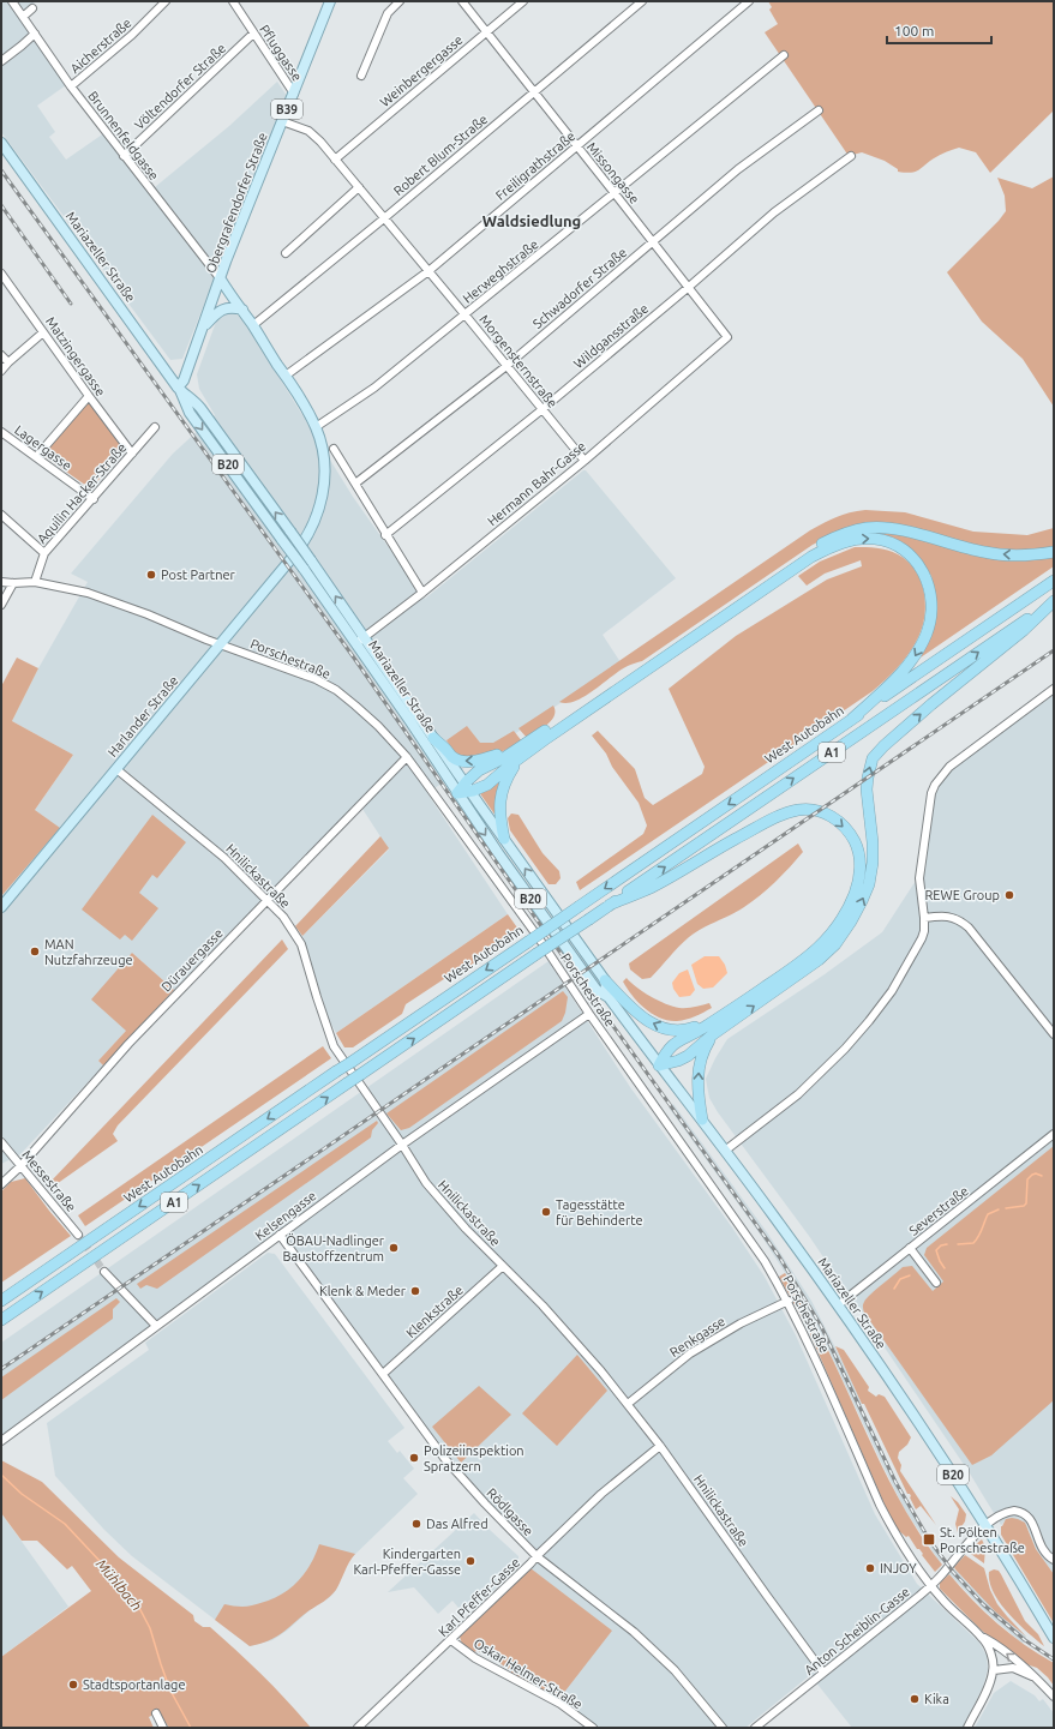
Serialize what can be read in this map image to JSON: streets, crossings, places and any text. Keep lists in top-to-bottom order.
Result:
{
  "streets": {
    "highway": ["West Autobahn", "A1"],
    "main road": [
      "B39",
      "Obergrafendorfer Straße",
      "Mariazeller Straße",
      "B20",
      "Harlander Straße"
    ],
    "street": [
      "Aicherstraße",
      "Pfluggasse",
      "Weinbergergasse",
      "Völtendorfer Straße",
      "Brunnenfeldgasse",
      "Robert Blum-Straße",
      "Freiligrathstraße",
      "Missongasse",
      "Herweghstraße",
      "Schwadorfer Straße",
      "Wildgansstraße",
      "Matzingergasse",
      "Morgensternstraße",
      "Lagergasse",
      "Hermann Bahr-Gasse",
      "Aquilin Hacker-Straße",
      "Porschestraße",
      "Hnilickastraße",
      "Dürauergasse",
      "Messestraße",
      "Severstraße",
      "Kelsengasse",
      "Klenkstraße",
      "Renkgasse",
      "Rödlgasse",
      "Karl Pfeffer-Gasse",
      "Anton Scheiblin-Gasse",
      "Oskar Helmer-Straße"
    ]
  },
  "crossings": [
    ["Aicherstraße", "Brunnenfeldgasse"],
    ["Pfluggasse", "Völtendorfer Straße"],
    ["Pfluggasse", "Obergrafendorfer Straße"],
    ["Weinbergergasse", "Missongasse"],
    ["Weinbergergasse", "Morgensternstraße"],
    ["Völtendorfer Straße", "Brunnenfeldgasse"],
    ["Brunnenfeldgasse", "Obergrafendorfer Straße"],
    ["Brunnenfeldgasse", "Harlander Straße"],
    ["Robert Blum-Straße", "Missongasse"],
    ["Robert Blum-Straße", "Morgensternstraße"],
    ["Robert Blum-Straße", "Harlander Straße"],
    ["Freiligrathstraße", "Missongasse"],
    ["Freiligrathstraße", "Morgensternstraße"],
    ["Freiligrathstraße", "Harlander Straße"],
    ["Missongasse", "Herweghstraße"],
    ["Missongasse", "Schwadorfer Straße"],
    ["Missongasse", "Wildgansstraße"],
    ["Missongasse", "Hermann Bahr-Gasse"],
    ["Obergrafendorfer Straße", "Mariazeller Straße"],
    ["Obergrafendorfer Straße", "Morgensternstraße"],
    ["Obergrafendorfer Straße", "Harlander Straße"],
    ["Mariazeller Straße", "Hermann Bahr-Gasse"],
    ["Mariazeller Straße", "Severstraße"],
    ["Mariazeller Straße", "Anton Scheiblin-Gasse"],
    ["Herweghstraße", "Morgensternstraße"],
    ["Herweghstraße", "Harlander Straße"],
    ["Schwadorfer Straße", "Morgensternstraße"],
    ["Wildgansstraße", "Morgensternstraße"],
    ["Matzingergasse", "Aquilin Hacker-Straße"],
    ["Morgensternstraße", "Hermann Bahr-Gasse"],
    ["Lagergasse", "Aquilin Hacker-Straße"],
    ["Aquilin Hacker-Straße", "Porschestraße"],
    ["Porschestraße", "Harlander Straße"],
    ["Porschestraße", "Dürauergasse"],
    ["Porschestraße", "Kelsengasse"],
    ["Porschestraße", "Renkgasse"],
    ["Porschestraße", "Anton Scheiblin-Gasse"],
    ["Harlander Straße", "Hnilickastraße"],
    ["Hnilickastraße", "Dürauergasse"],
    ["Hnilickastraße", "Kelsengasse"],
    ["Hnilickastraße", "Klenkstraße"],
    ["Hnilickastraße", "Renkgasse"],
    ["Hnilickastraße", "Karl Pfeffer-Gasse"],
    ["Hnilickastraße", "Anton Scheiblin-Gasse"],
    ["Dürauergasse", "Messestraße"],
    ["Kelsengasse", "Rödlgasse"],
    ["Klenkstraße", "Rödlgasse"],
    ["Rödlgasse", "Karl Pfeffer-Gasse"],
    ["Karl Pfeffer-Gasse", "Oskar Helmer-Straße"]
  ],
  "districts": ["Waldsiedlung"],
  "water": ["Mühlbach"],
  "places": {
    "other": [
      "Post Partner",
      "REWE Group",
      "MAN Nutzfahrzeuge",
      "Tagesstätte für Behinderte",
      "ÖBAU-Nadlinger Baustoffzentrum",
      "Klenk & Meder",
      "Polizeiinspektion Spratzern",
      "Das Alfred",
      "Kindergarten Karl-Pfeffer-Gasse",
      "INJOY",
      "Stadtsportanlage",
      "Kika"
    ],
    "transit": ["St. Pölten Porschestraße"]
  },
  "scale_bar": "100 m"
}
